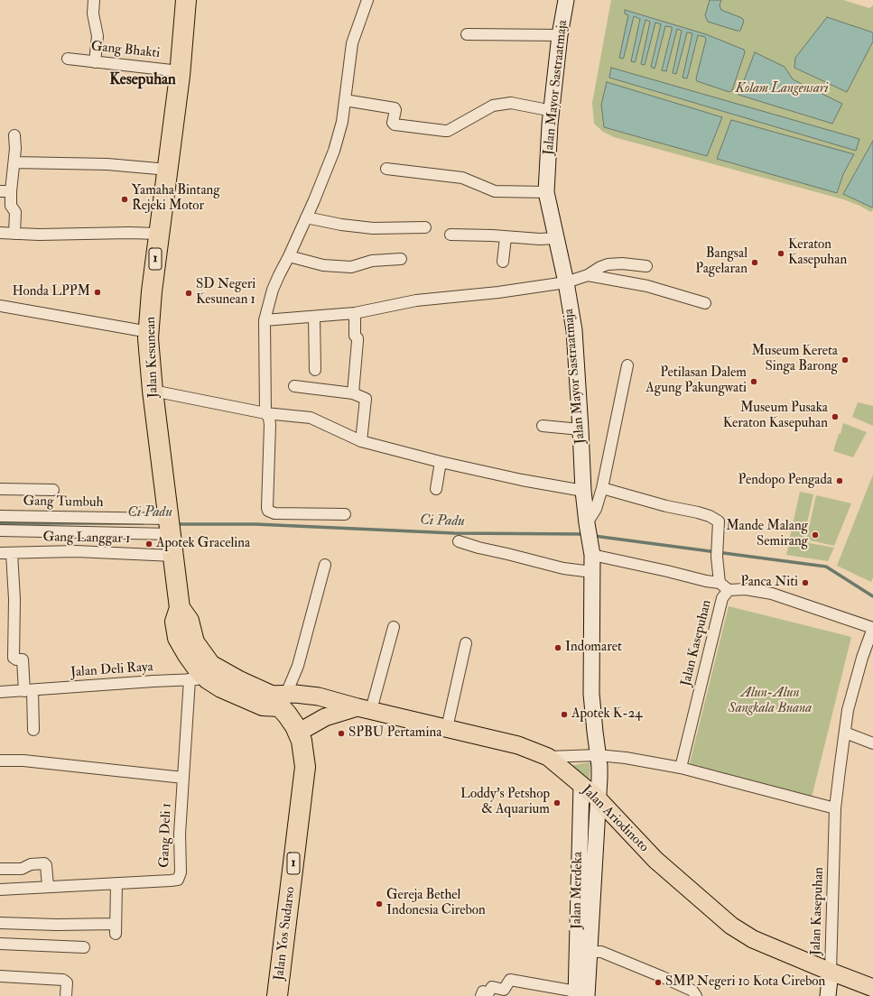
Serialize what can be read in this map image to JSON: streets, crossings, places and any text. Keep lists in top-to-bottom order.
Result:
{
  "streets": {
    "highway": ["1", "Jalan Kesunean", "Jalan Yos Sudarso"],
    "main road": ["Jalan Ariodinoto"],
    "street": [
      "Gang Bhakti",
      "Jalan Mayor Sastraatmaja",
      "Gang Tumbuh",
      "Gang Langgar 1",
      "Jalan Kasepuhan",
      "Jalan Deli Raya",
      "Gang Deli 1",
      "Jalan Merdeka"
    ]
  },
  "crossings": [
    ["Gang Bhakti", "Jalan Kesunean"],
    ["Jalan Mayor Sastraatmaja", "Jalan Merdeka"],
    ["1", "Jalan Kesunean"],
    ["1", "Gang Langgar 1"],
    ["1", "Jalan Deli Raya"],
    ["1", "Jalan Ariodinoto"],
    ["1", "Gang Deli 1"],
    ["1", "Jalan Yos Sudarso"],
    ["Jalan Kesunean", "Gang Tumbuh"],
    ["Jalan Kesunean", "Gang Langgar 1"],
    ["Jalan Kasepuhan", "Jalan Ariodinoto"],
    ["Jalan Deli Raya", "Gang Deli 1"],
    ["Jalan Ariodinoto", "Jalan Merdeka"],
    ["Jalan Ariodinoto", "Jalan Yos Sudarso"]
  ],
  "districts": ["Kesepuhan"],
  "water": ["Ci Padu"],
  "parks": ["Kolam Langensari", "Alun-Alun Sangkala Buana"],
  "places": [
    "Yamaha Bintang Rejeki Motor",
    "Keraton Kasepuhan",
    "Bangsal Pagelaran",
    "Honda LPPM",
    "SD Negeri Kesunean 1",
    "Museum Kereta Singa Barong",
    "Petilasan Dalem Agung Pakungwati",
    "Museum Pusaka Keraton Kasepuhan",
    "Pendopo Pengada",
    "Mande Malang Semirang",
    "Apotek Gracelina",
    "Panca Niti",
    "Indomaret",
    "Apotek K-24",
    "SPBU Pertamina",
    "Loddy's Petshop & Aquarium",
    "Gereja Bethel Indonesia Cirebon",
    "SMP Negeri 10 Kota Cirebon"
  ]
}
